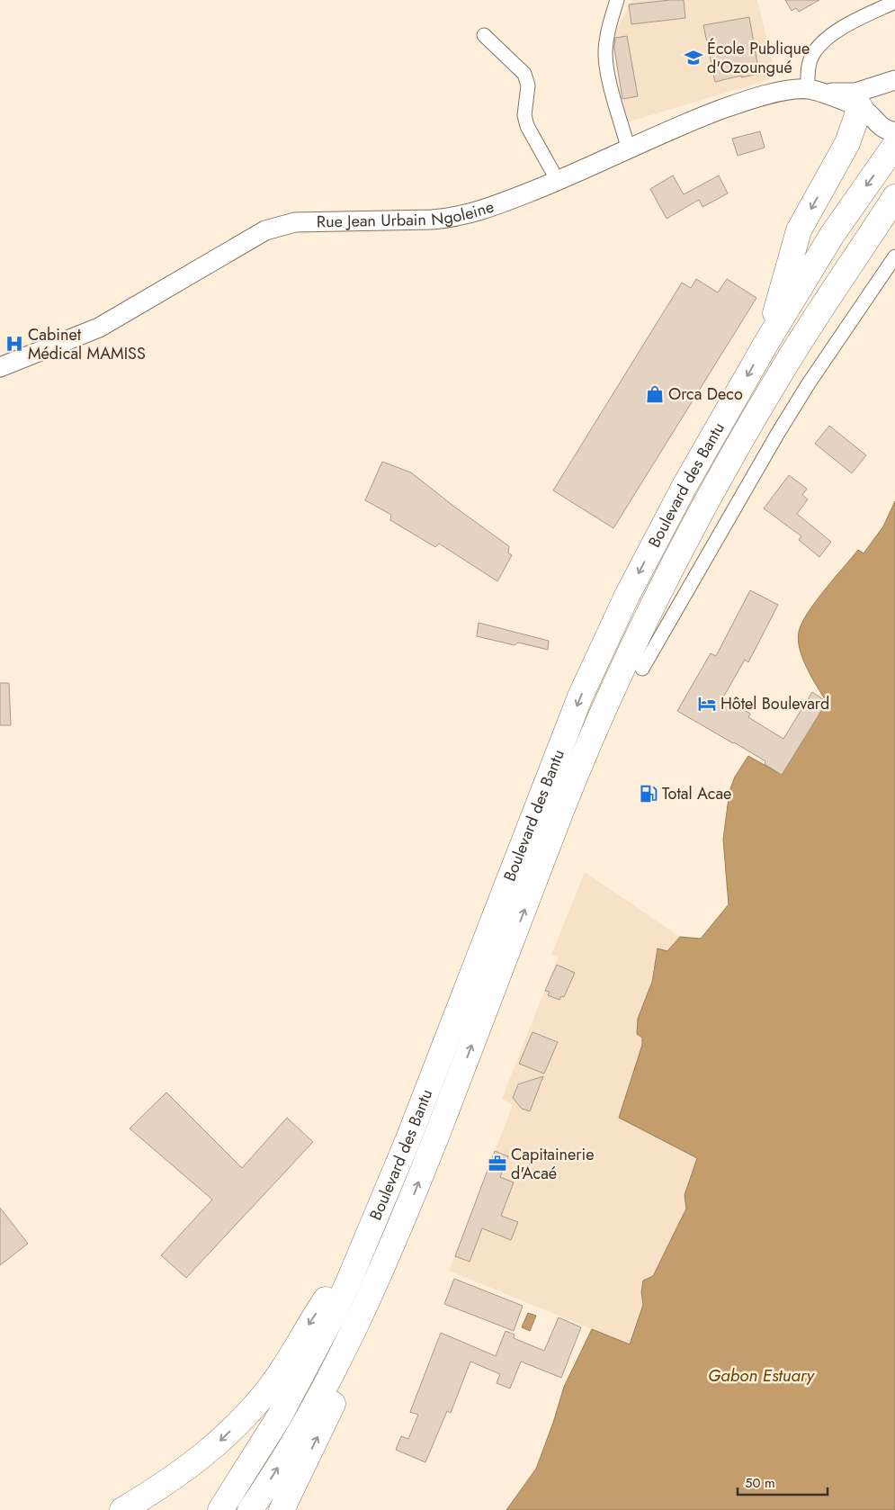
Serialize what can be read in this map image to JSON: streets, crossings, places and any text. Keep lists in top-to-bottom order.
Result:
{
  "streets": {
    "highway": ["Boulevard des Bantu"],
    "street": ["Rue Jean Urbain Ngoleine"]
  },
  "water": ["Gabon Estuary"],
  "places": {
    "school or university": ["École Publique d'Ozoungué"],
    "hospital": ["Cabinet Médical MAMISS"],
    "shop": ["Orca Deco"],
    "hotel": ["Hôtel Boulevard"],
    "fuel station": ["Total Acae"],
    "office": ["Capitainerie d'Acaé"]
  },
  "scale_bar": "50 m"
}
